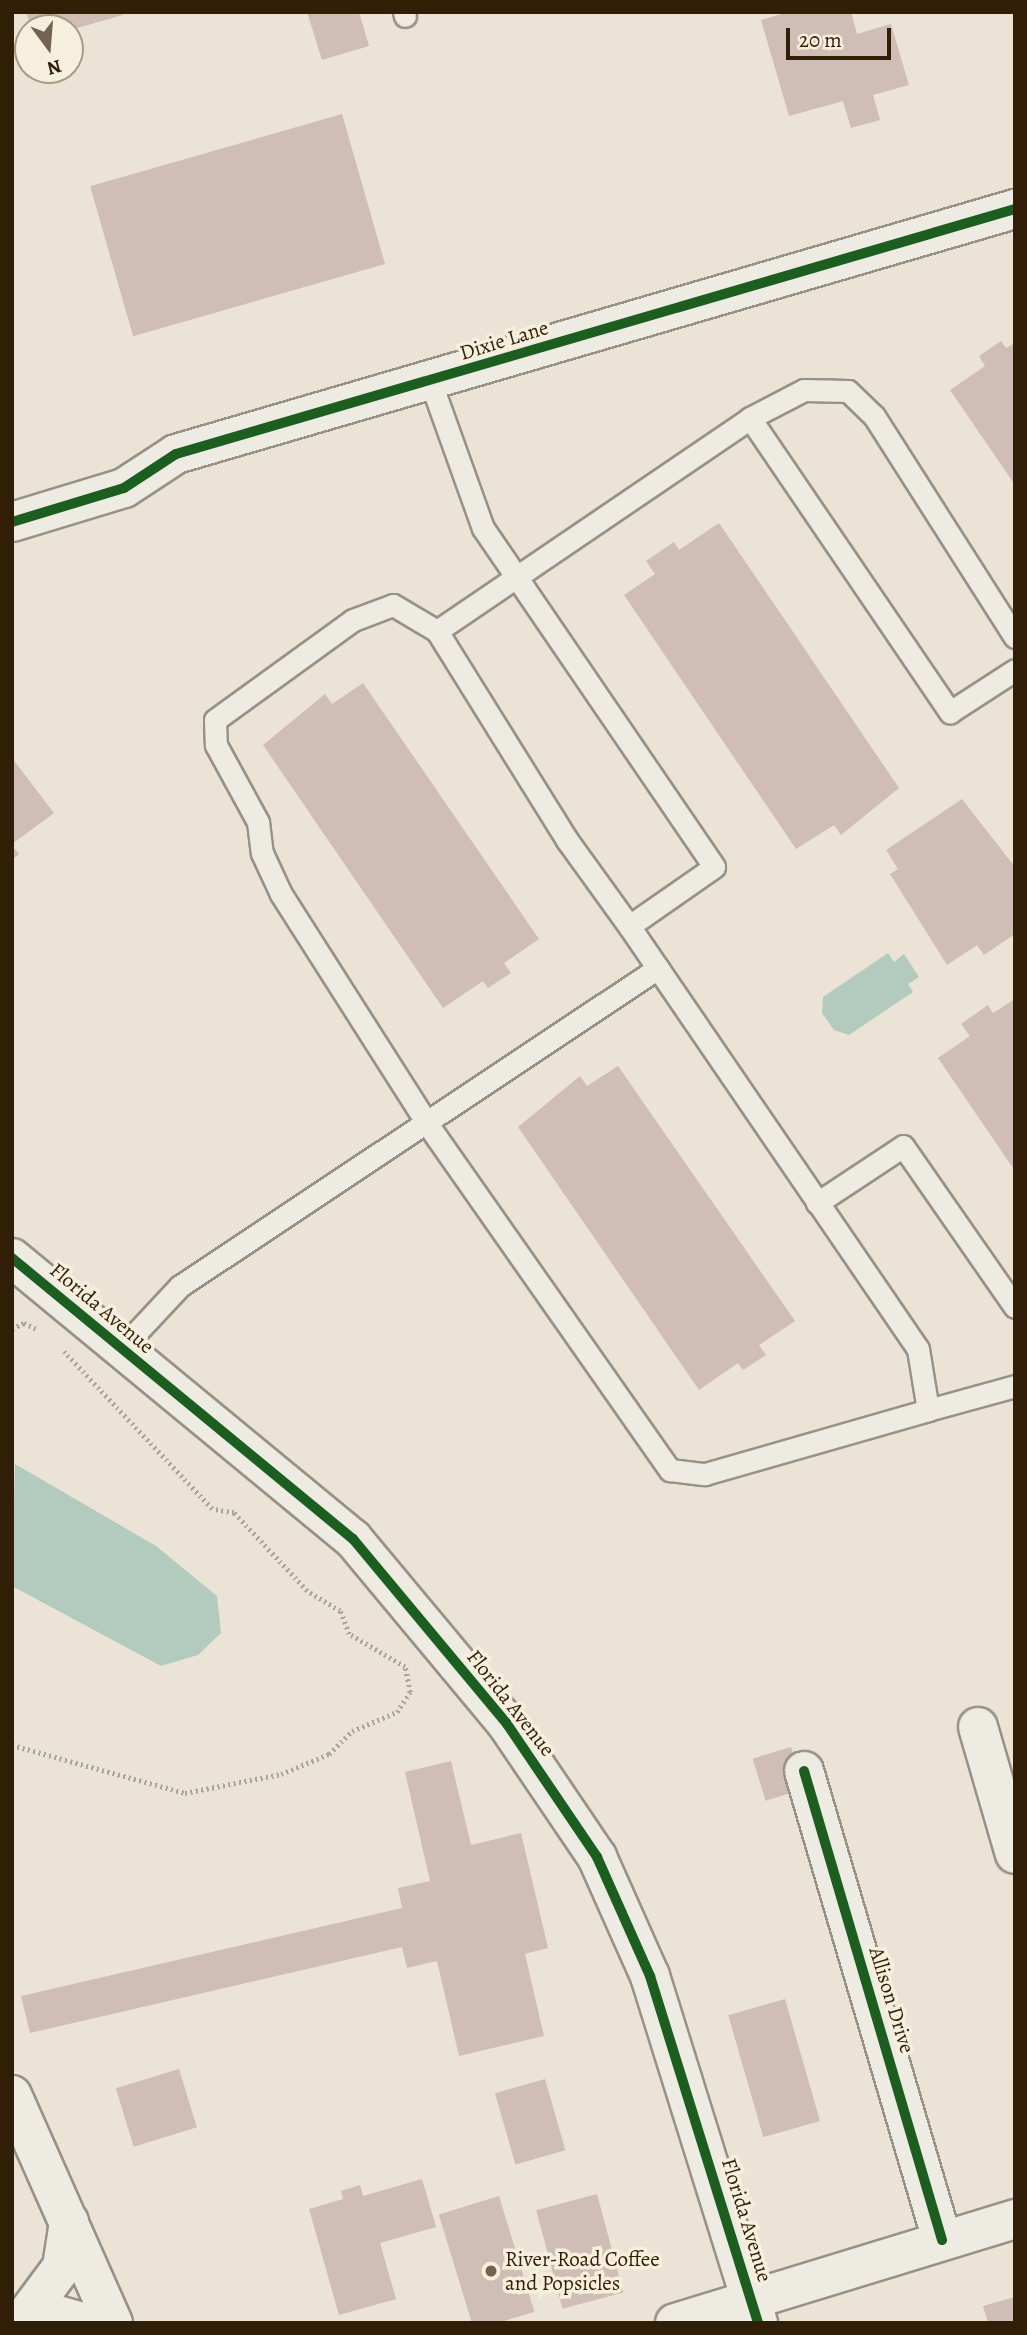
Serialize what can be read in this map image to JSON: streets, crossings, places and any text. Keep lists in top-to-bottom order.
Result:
{
  "streets": {
    "street": ["Dixie Lane", "Florida Avenue", "Allison Drive"]
  },
  "places": ["River-Road Coffee and Popsicles"],
  "scale_bar": "20 m",
  "north": "bottom"
}
